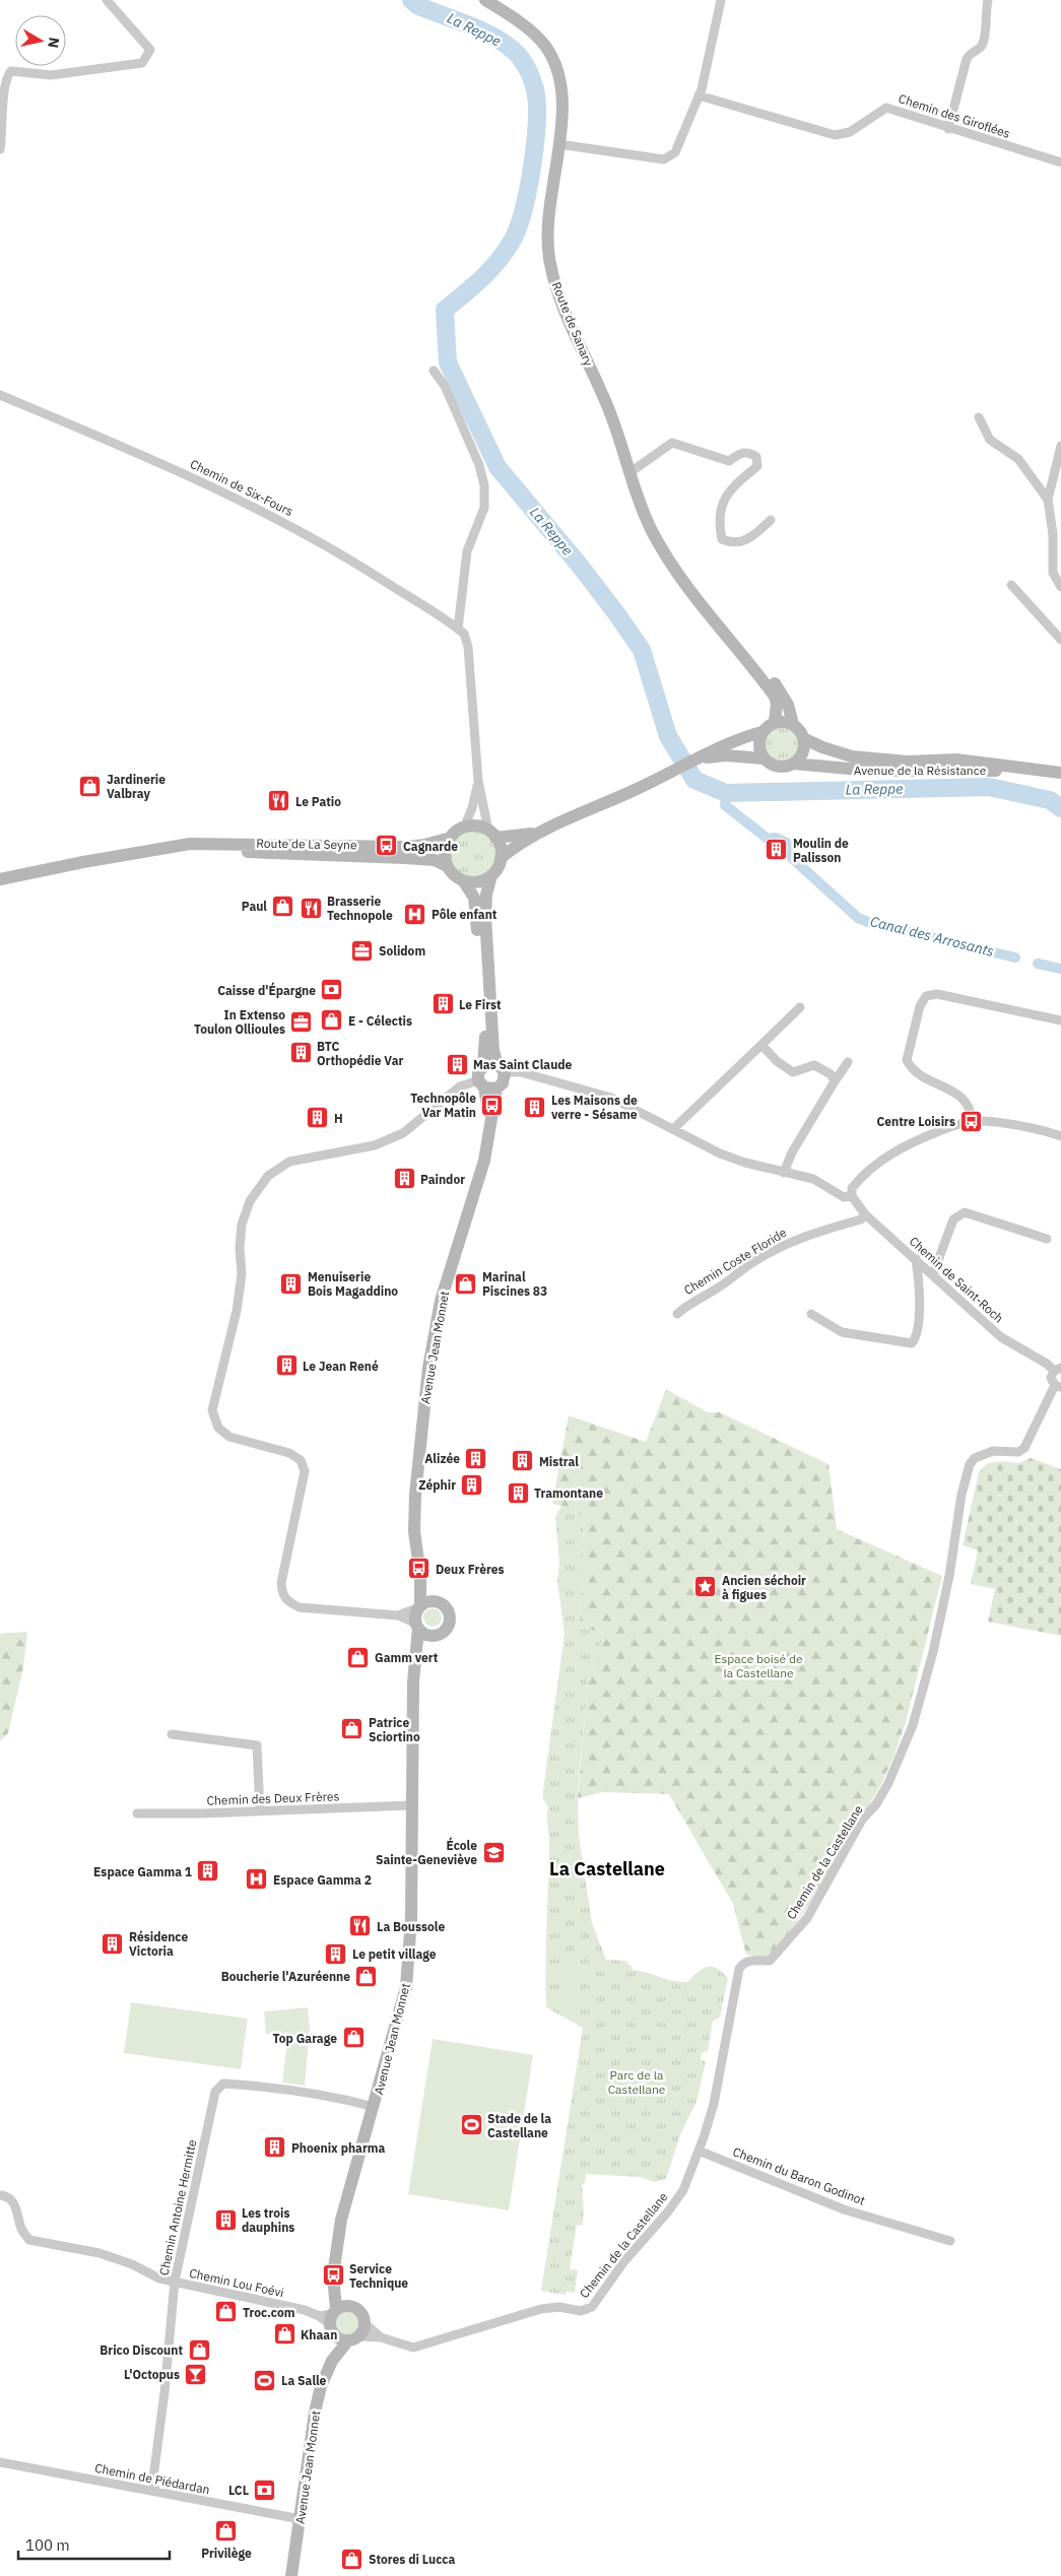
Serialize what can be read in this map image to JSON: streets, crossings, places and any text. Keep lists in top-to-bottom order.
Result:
{
  "streets": {
    "main road": [
      "Route de Sanary",
      "Avenue de la Résistance",
      "Route de La Seyne",
      "Avenue Jean Monnet"
    ],
    "street": [
      "Chemin des Giroflées",
      "Chemin de Six-Fours",
      "Chemin Coste Floride",
      "Chemin de Saint-Roch",
      "Chemin des Deux Frères",
      "Chemin de la Castellane",
      "Chemin du Baron Godinot",
      "Chemin Antoine Hermitte",
      "Chemin Lou Foévi",
      "Chemin de Piédardan"
    ]
  },
  "crossings": [
    ["Route de Sanary", "Avenue de la Résistance"],
    ["Route de La Seyne", "Avenue Jean Monnet"],
    ["Chemin Coste Floride", "Chemin de Saint-Roch"],
    ["Chemin de Saint-Roch", "Avenue Jean Monnet"],
    ["Avenue Jean Monnet", "Chemin des Deux Frères"],
    ["Avenue Jean Monnet", "Chemin de la Castellane"],
    ["Avenue Jean Monnet", "Chemin Antoine Hermitte"],
    ["Avenue Jean Monnet", "Chemin Lou Foévi"],
    ["Avenue Jean Monnet", "Chemin de Piédardan"],
    ["Chemin de la Castellane", "Chemin du Baron Godinot"],
    ["Chemin Antoine Hermitte", "Chemin Lou Foévi"],
    ["Chemin Antoine Hermitte", "Chemin de Piédardan"]
  ],
  "districts": ["La Castellane"],
  "water": ["La Reppe", "Canal des Arrosants"],
  "parks": ["Espace boisé de la Castellane", "Parc de la Castellane"],
  "places": {
    "shop": [
      "Jardinerie Valbray",
      "Paul",
      "E - Célectis",
      "Marinal Piscines 83",
      "Gamm vert",
      "Patrice Sciortino",
      "Boucherie l'Azuréenne",
      "Top Garage",
      "Troc.com",
      "Khaan",
      "Brico Discount",
      "Privilège",
      "Stores di Lucca"
    ],
    "restaurant": ["Le Patio", "Brasserie Technopole", "La Boussole"],
    "bus stop": [
      "Cagnarde",
      "Technopôle Var Matin",
      "Centre Loisirs",
      "Deux Frères",
      "Service Technique"
    ],
    "building": [
      "Moulin de Palisson",
      "Le First",
      "BTC Orthopédie Var",
      "Mas Saint Claude",
      "Les Maisons de verre - Sésame",
      "H",
      "Paindor",
      "Menuiserie Bois Magaddino",
      "Le Jean René",
      "Alizée",
      "Mistral",
      "Zéphir",
      "Tramontane",
      "Espace Gamma 1",
      "Résidence Victoria",
      "Le petit village",
      "Phoenix pharma",
      "Les trois dauphins"
    ],
    "hospital": ["Pôle enfant", "Espace Gamma 2"],
    "office": ["Solidom", "In Extenso Toulon Ollioules"],
    "bank": ["Caisse d'Épargne", "LCL"],
    "place": ["Ancien séchoir à figues"],
    "school or university": ["École Sainte-Geneviève"],
    "sports": ["Stade de la Castellane", "La Salle"],
    "bar": ["L'Octopus"]
  },
  "scale_bar": "100 m",
  "north": "right"
}
